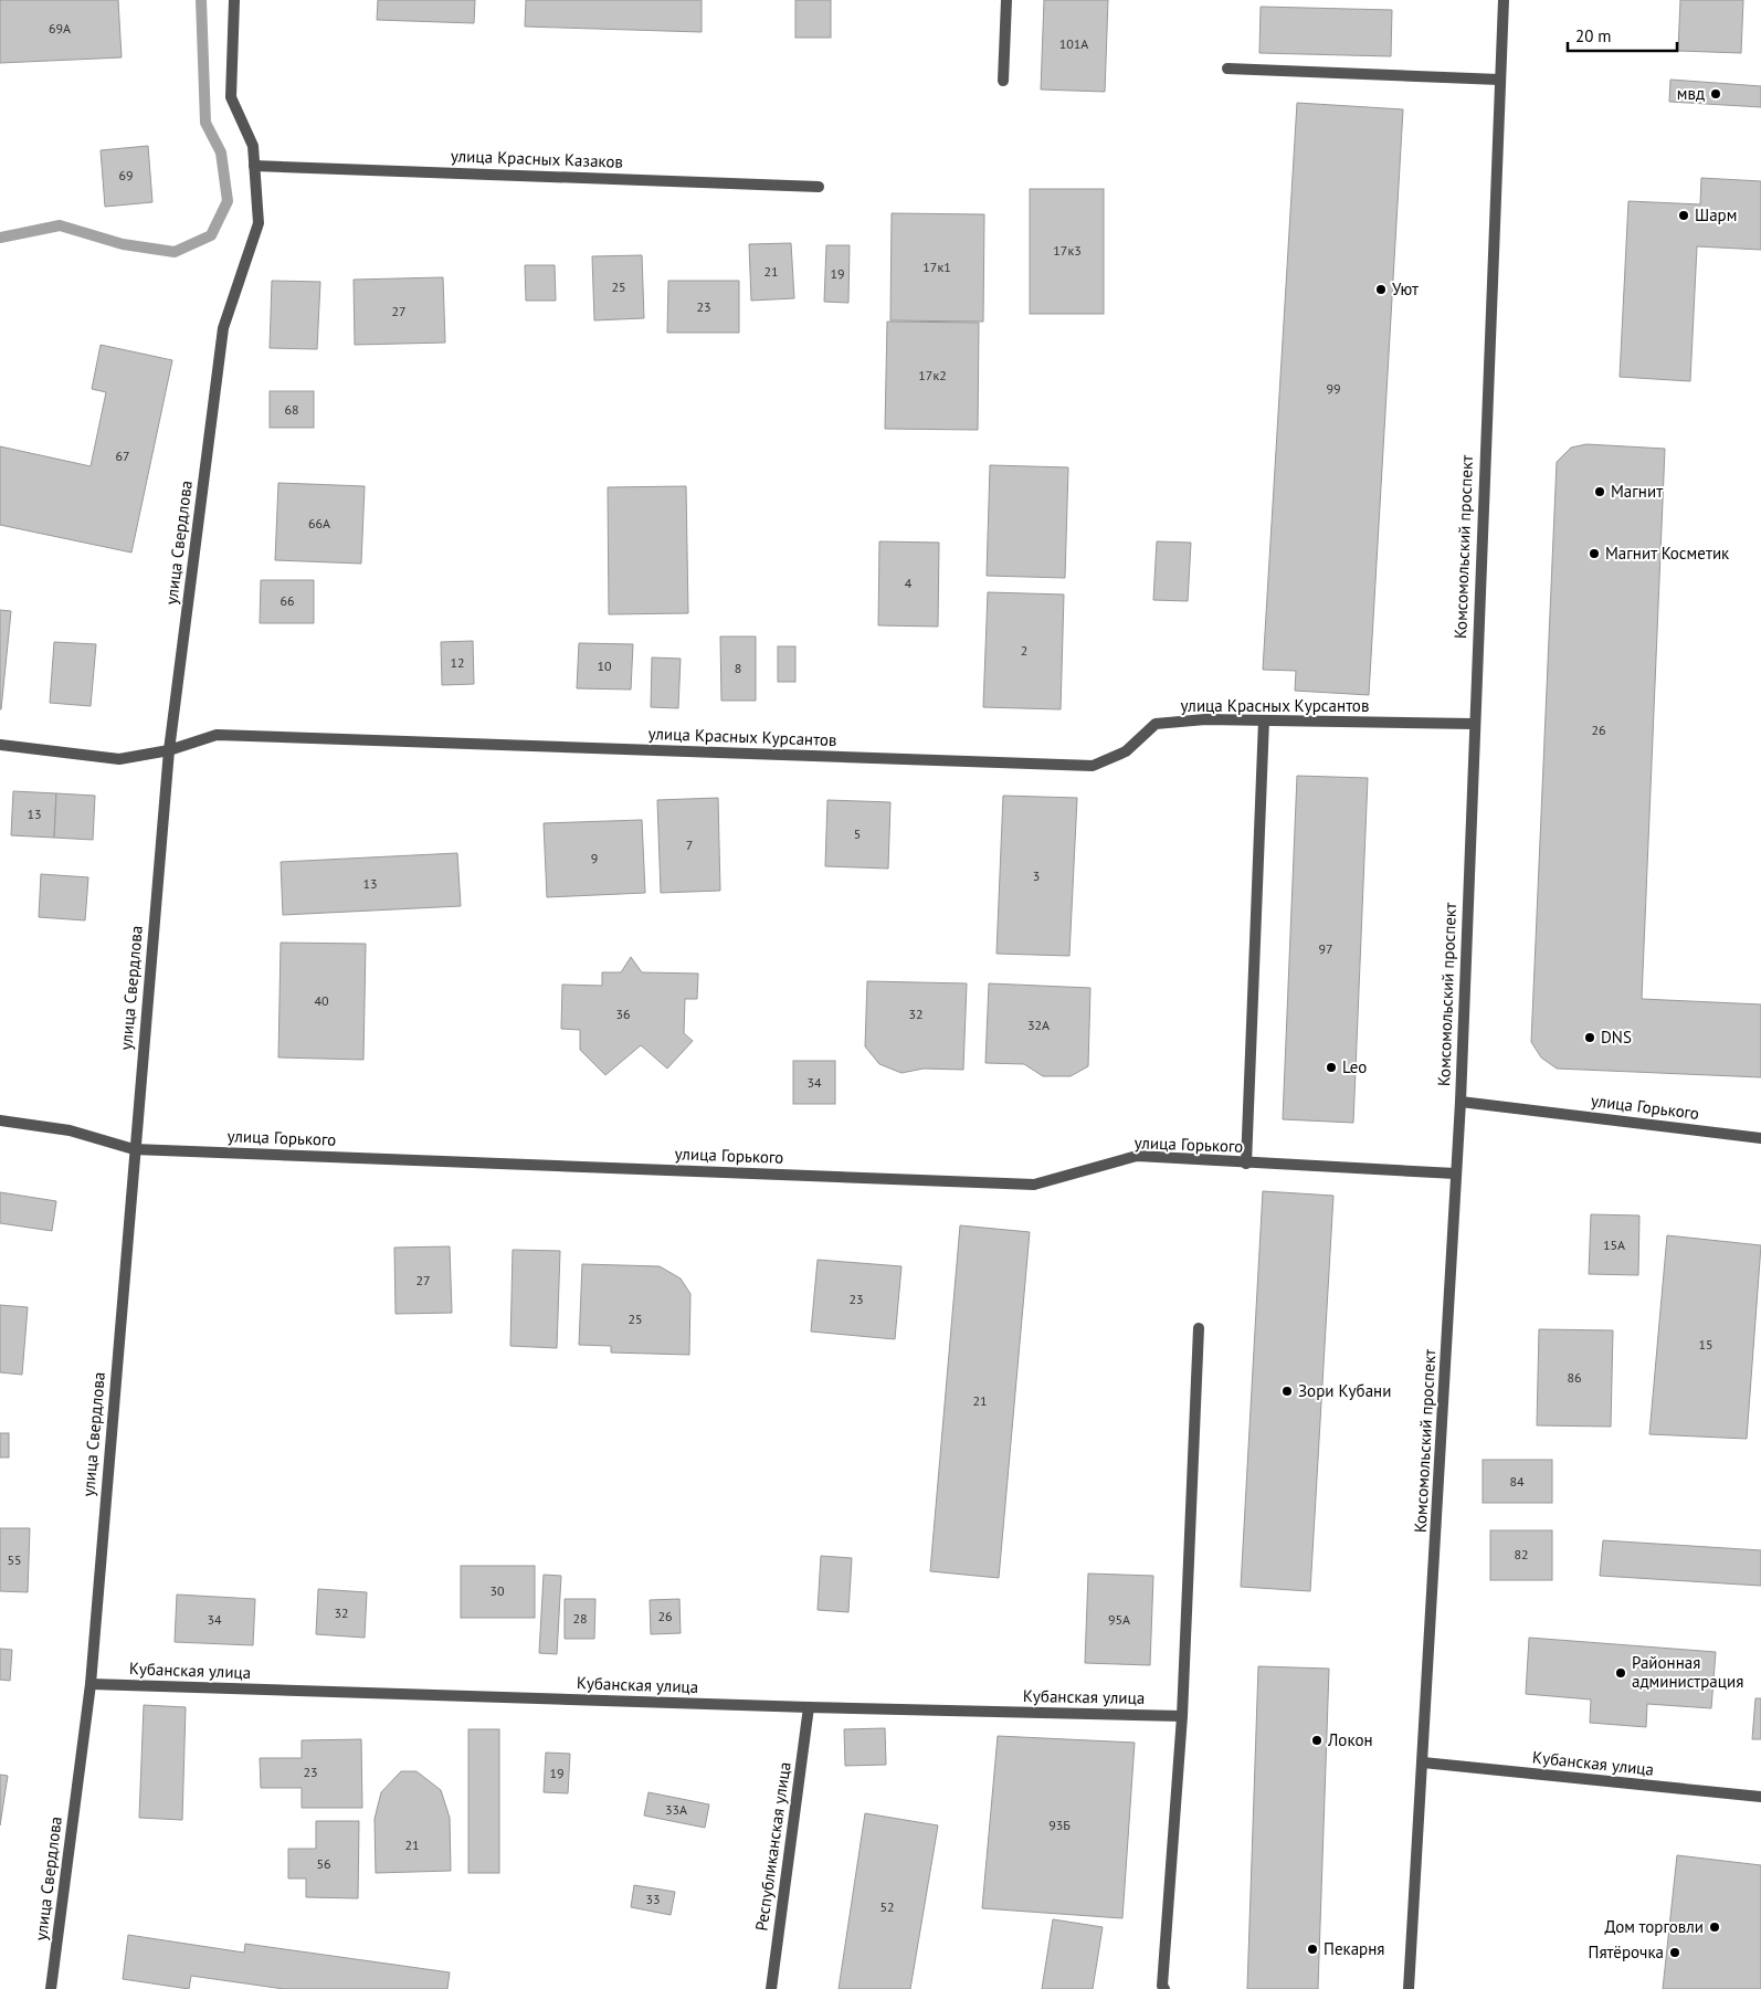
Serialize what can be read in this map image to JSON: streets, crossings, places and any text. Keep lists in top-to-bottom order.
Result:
{
  "streets": {
    "street": [
      "улица Красных Казаков",
      "улица Свердлова",
      "Комсомольский проспект",
      "улица Красных Курсантов",
      "улица Горького",
      "Кубанская улица",
      "Республиканская улица"
    ]
  },
  "crossings": [
    ["улица Красных Казаков", "улица Свердлова"],
    ["улица Свердлова", "улица Красных Курсантов"],
    ["улица Свердлова", "улица Горького"],
    ["улица Свердлова", "Кубанская улица"],
    ["Комсомольский проспект", "улица Красных Курсантов"],
    ["Комсомольский проспект", "улица Горького"],
    ["Комсомольский проспект", "Кубанская улица"],
    ["Кубанская улица", "Республиканская улица"]
  ],
  "places": [
    "мвд",
    "Шарм",
    "Уют",
    "Магнит",
    "Магнит Косметик",
    "DNS",
    "Leo",
    "Зори Кубани",
    "Районная администрация",
    "Локон",
    "Дом торговли",
    "Пекарня",
    "Пятёрочка"
  ],
  "house_numbers": [
    "69А",
    "101А",
    "69",
    "17к3",
    "17к1",
    "21",
    "19",
    "25",
    "23",
    "27",
    "17к2",
    "99",
    "68",
    "67",
    "66А",
    "4",
    "66",
    "2",
    "12",
    "10",
    "8",
    "26",
    "13",
    "5",
    "7",
    "9",
    "3",
    "13",
    "97",
    "40",
    "36",
    "32",
    "32А",
    "34",
    "15А",
    "27",
    "23",
    "25",
    "15",
    "86",
    "21",
    "84",
    "82",
    "55",
    "30",
    "32",
    "26",
    "28",
    "34",
    "95А",
    "23",
    "19",
    "33А",
    "93Б",
    "21",
    "56",
    "33",
    "52"
  ],
  "scale_bar": "20 m"
}
